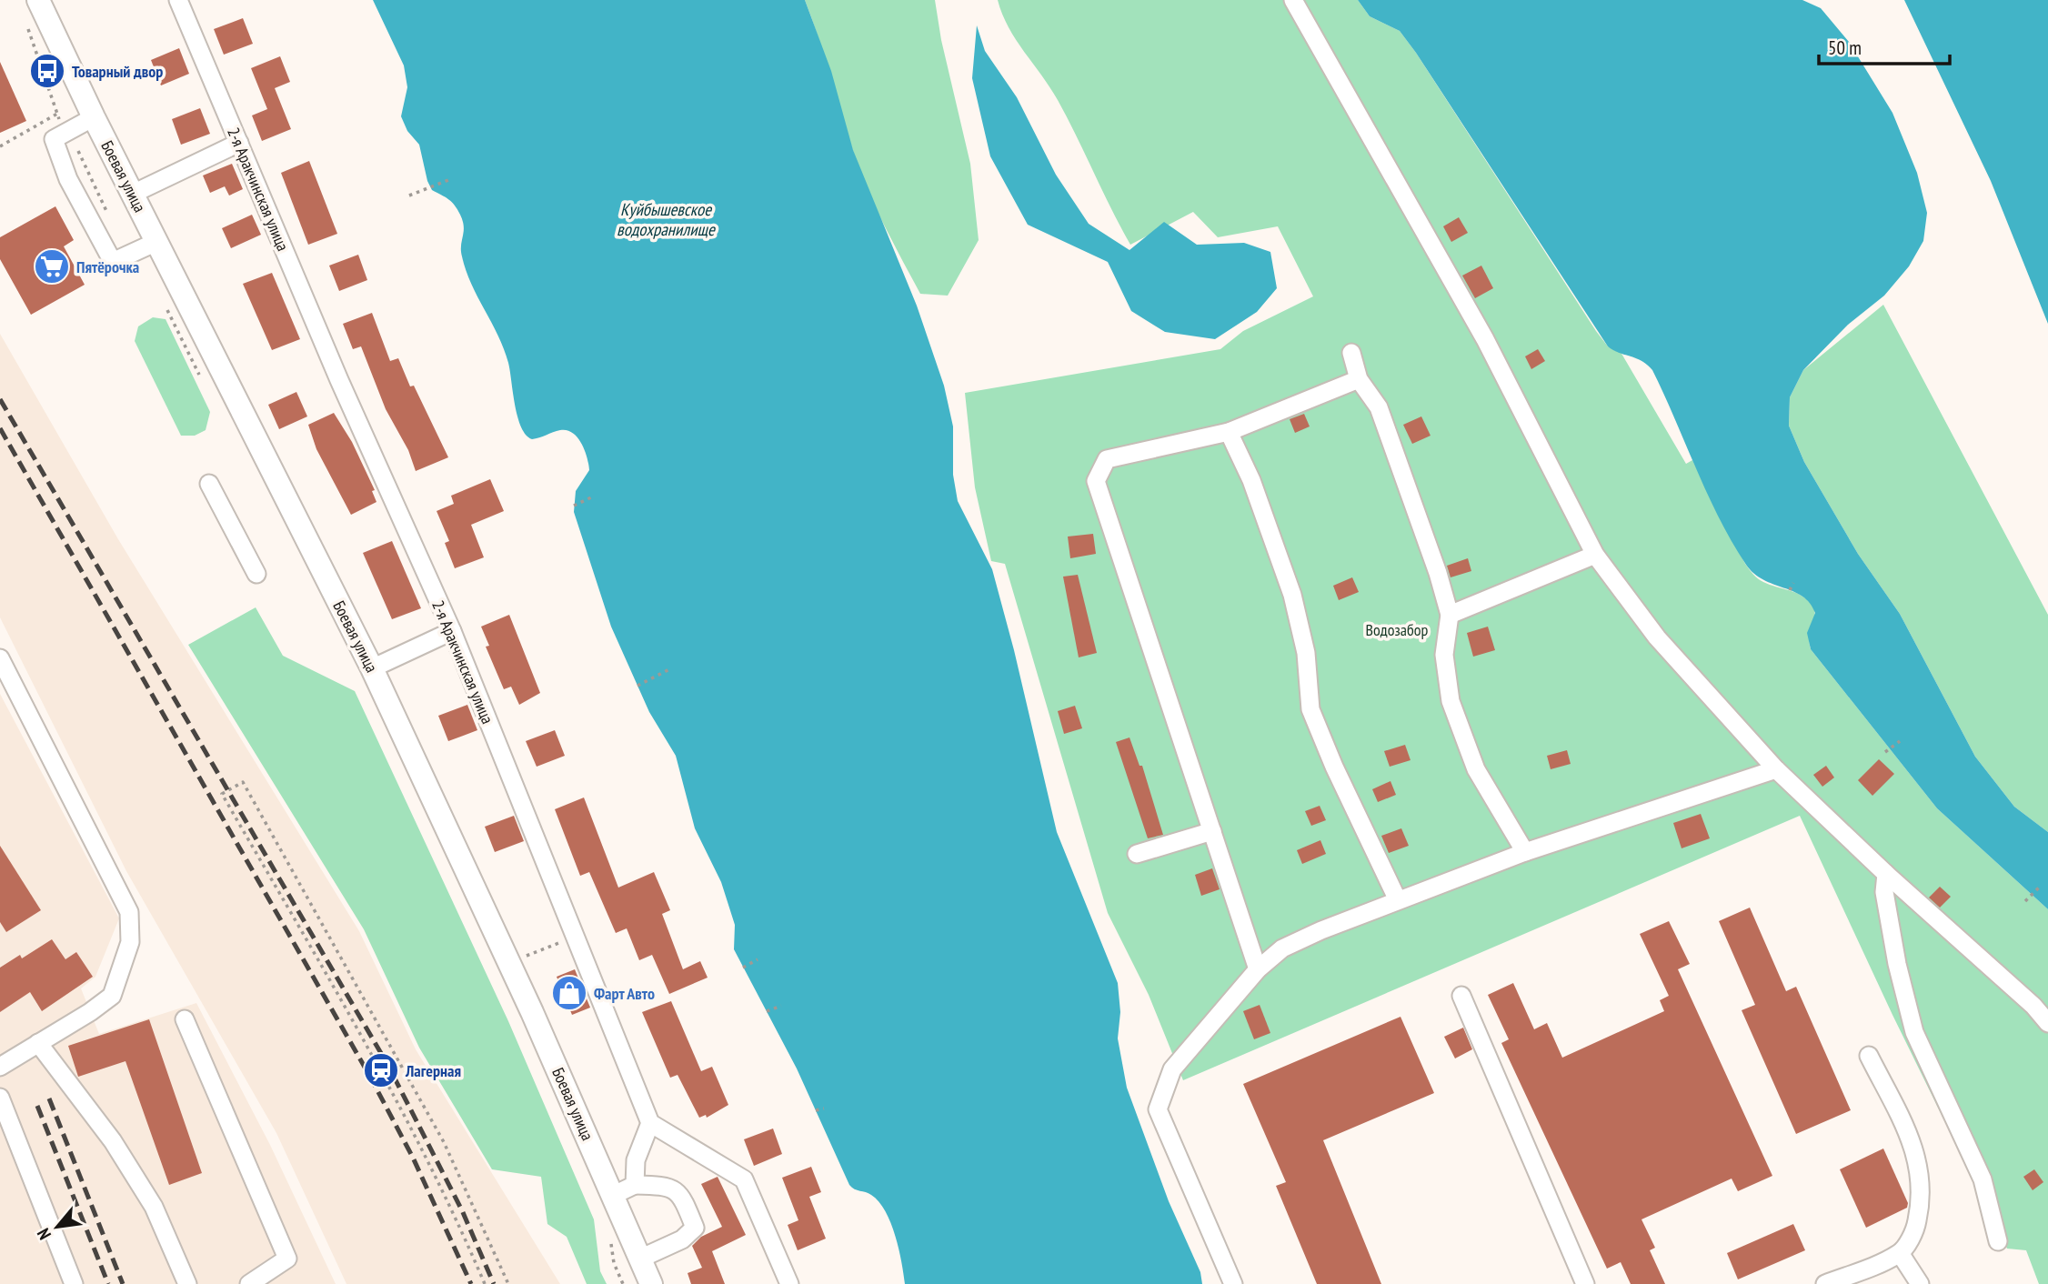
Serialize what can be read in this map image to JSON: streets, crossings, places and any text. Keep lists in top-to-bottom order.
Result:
{
  "streets": {
    "main road": ["Боевая улица"],
    "street": ["2-я Аракчинская улица"]
  },
  "water": ["Куйбышевское водохранилище"],
  "parks": ["Водозабор"],
  "places": {
    "bus stop": ["Товарный двор"],
    "supermarket": ["Пятёрочка"],
    "shop": ["Фарт Авто"],
    "station": ["Лагерная"]
  },
  "scale_bar": "50 m",
  "north": "bottom left"
}
